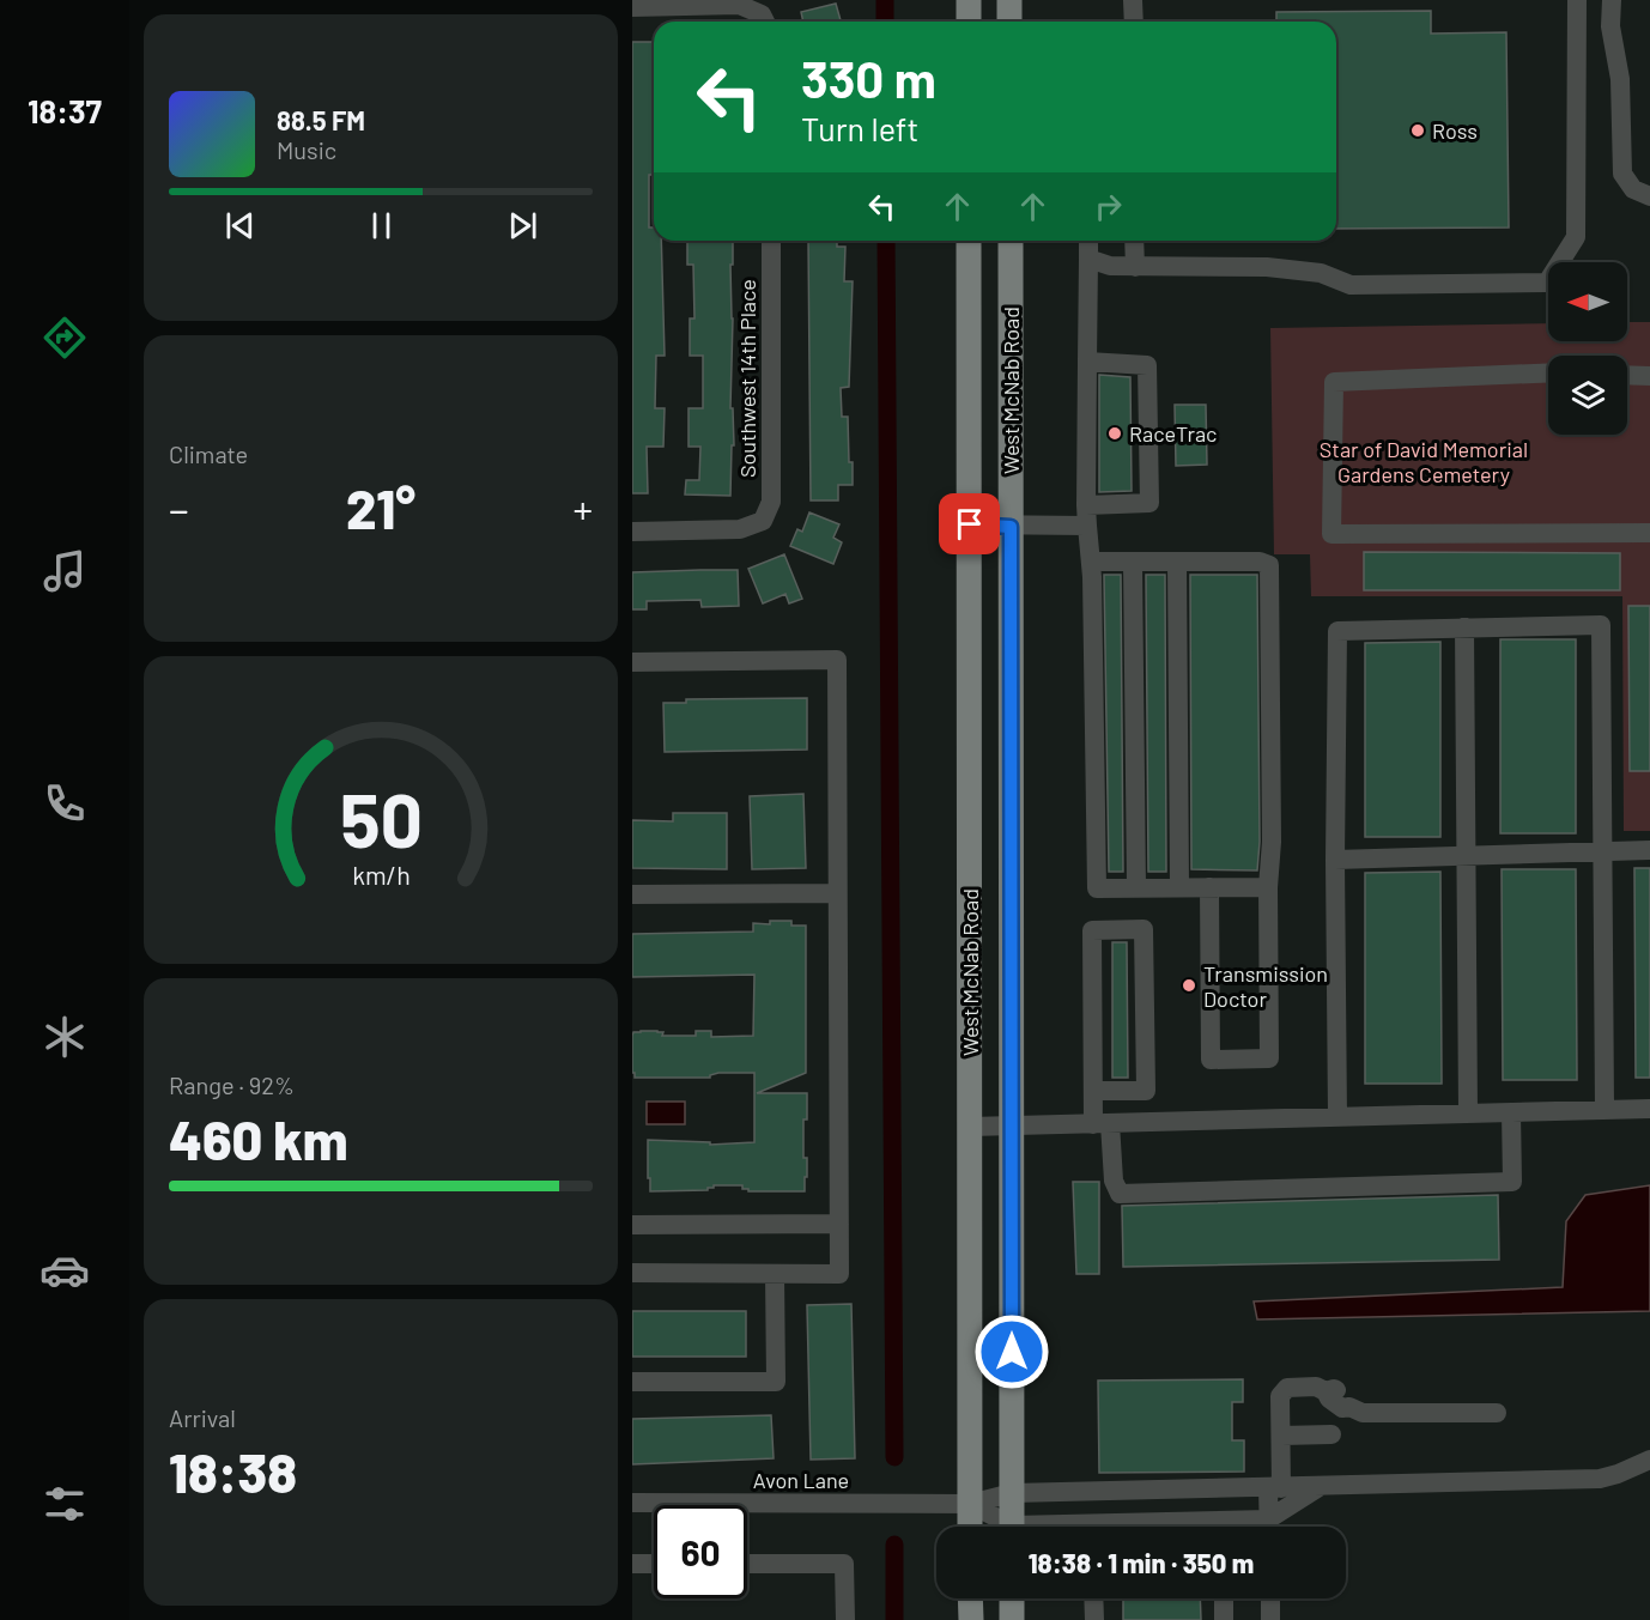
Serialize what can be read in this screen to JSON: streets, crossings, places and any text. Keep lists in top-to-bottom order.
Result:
{
  "streets": {
    "main road": ["West McNab Road"],
    "street": ["Southwest 14th Place", "Avon Lane"]
  },
  "crossings": [
    ["West McNab Road", "Avon Lane"]
  ],
  "parks": ["Star of David Memorial Gardens Cemetery"],
  "places": ["Ross", "RaceTrac", "Transmission Doctor"],
  "north": "left",
  "page": {
    "tabs": "18:37",
    "turn": ["330 m", "Turn left"],
    "song": ["88.5 FM", "Music"],
    "tile": [
      "Climate",
      ["Range · 92%", "460 km"],
      ["Arrival", "18:38"]
    ],
    "heat": ["−", "21°", "+"],
    "limit": "60",
    "trip": "18:38 · 1 min · 350 m",
    "gauge": ["50", "km/h"]
  }
}
